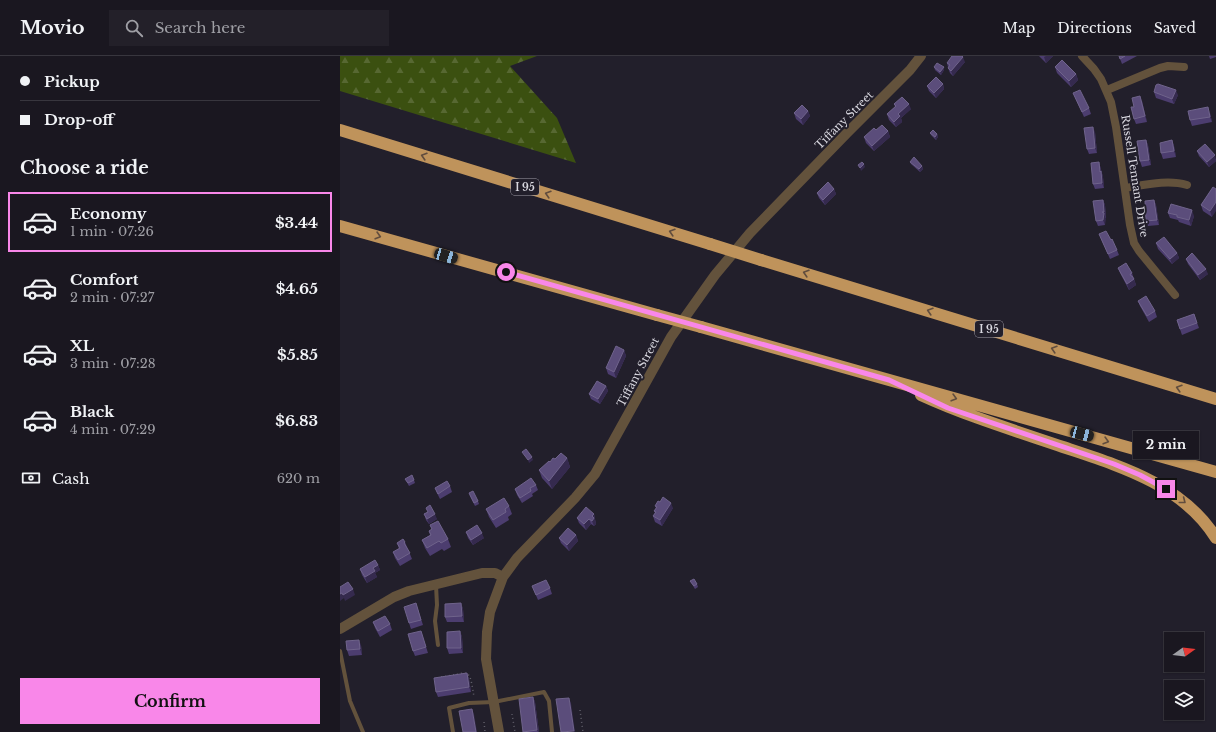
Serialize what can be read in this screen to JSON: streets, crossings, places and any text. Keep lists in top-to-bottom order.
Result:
{
  "streets": {
    "highway": ["I 95"],
    "street": ["Tiffany Street", "Russell Tennant Drive"]
  },
  "north": "right",
  "page": {
    "header": "Movio",
    "search": "Search here",
    "nav": ["Map", "Directions", "Saved"],
    "banner": ["Pickup", "Drop-off"],
    "heading": "Choose a ride",
    "list": [
      {
        "name": "Economy",
        "note": "1 min · 07:26",
        "value": "$3.44"
      },
      {
        "name": "Comfort",
        "note": "2 min · 07:27",
        "value": "$4.65"
      },
      {
        "name": "XL",
        "note": "3 min · 07:28",
        "value": "$5.85"
      },
      {
        "name": "Black",
        "note": "4 min · 07:29",
        "value": "$6.83"
      }
    ],
    "bubble": "2 min",
    "pay": ["Cash", "620 m"],
    "buttons": "Confirm"
  }
}
